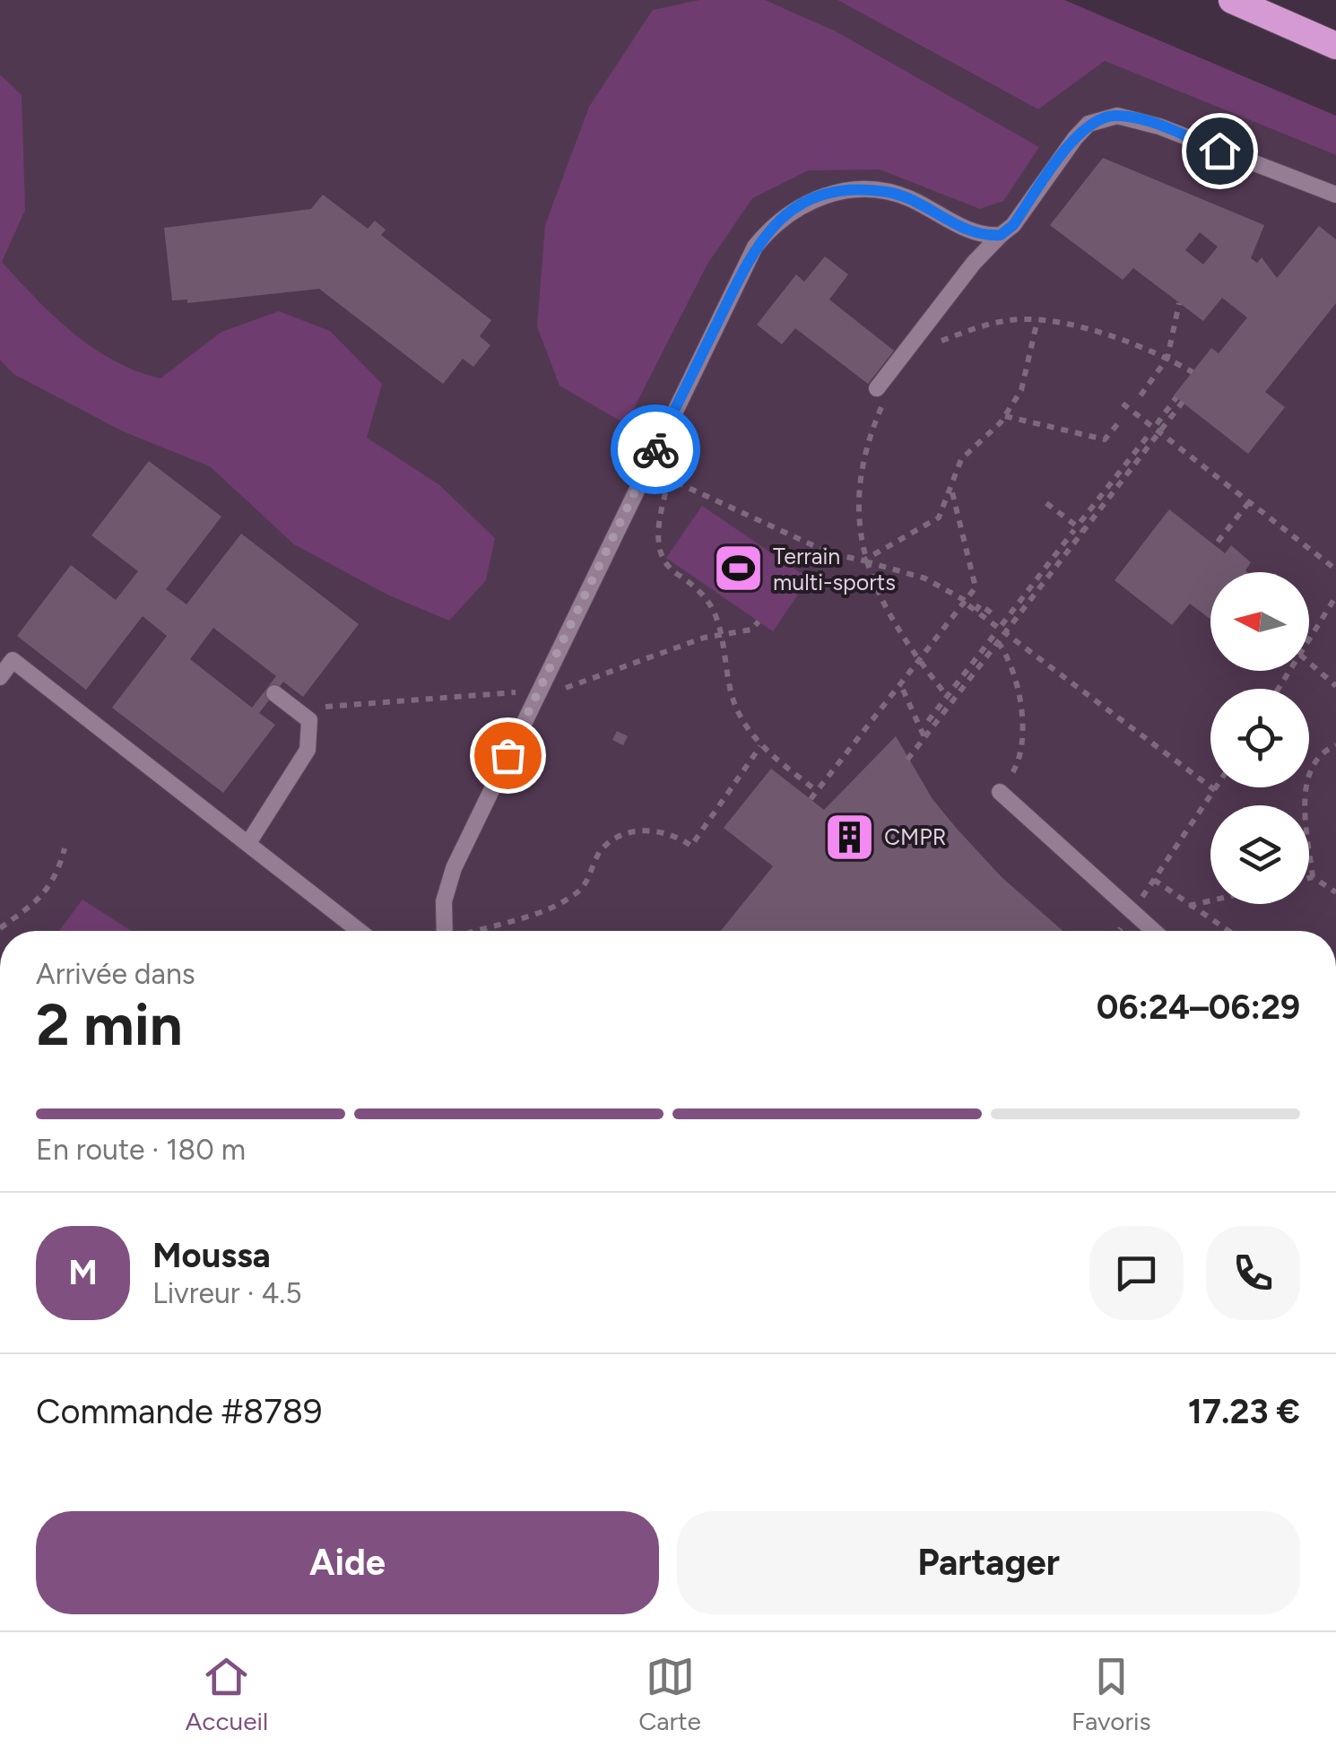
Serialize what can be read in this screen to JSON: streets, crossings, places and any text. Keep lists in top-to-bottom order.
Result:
{
  "places": {
    "sports": ["Terrain multi-sports"],
    "building": ["CMPR"]
  },
  "north": "left",
  "page": {
    "heading": ["2 min", "Arrivée dans", "06:24–06:29"],
    "panel": [
      "Moussa",
      "Livreur · 4.5",
      "Commande #8789",
      "17.23 €"
    ],
    "bar": "En route · 180 m",
    "round": "M",
    "buttons": ["Aide", "Partager"],
    "tabs": ["Accueil", "Carte", "Favoris"]
  }
}
